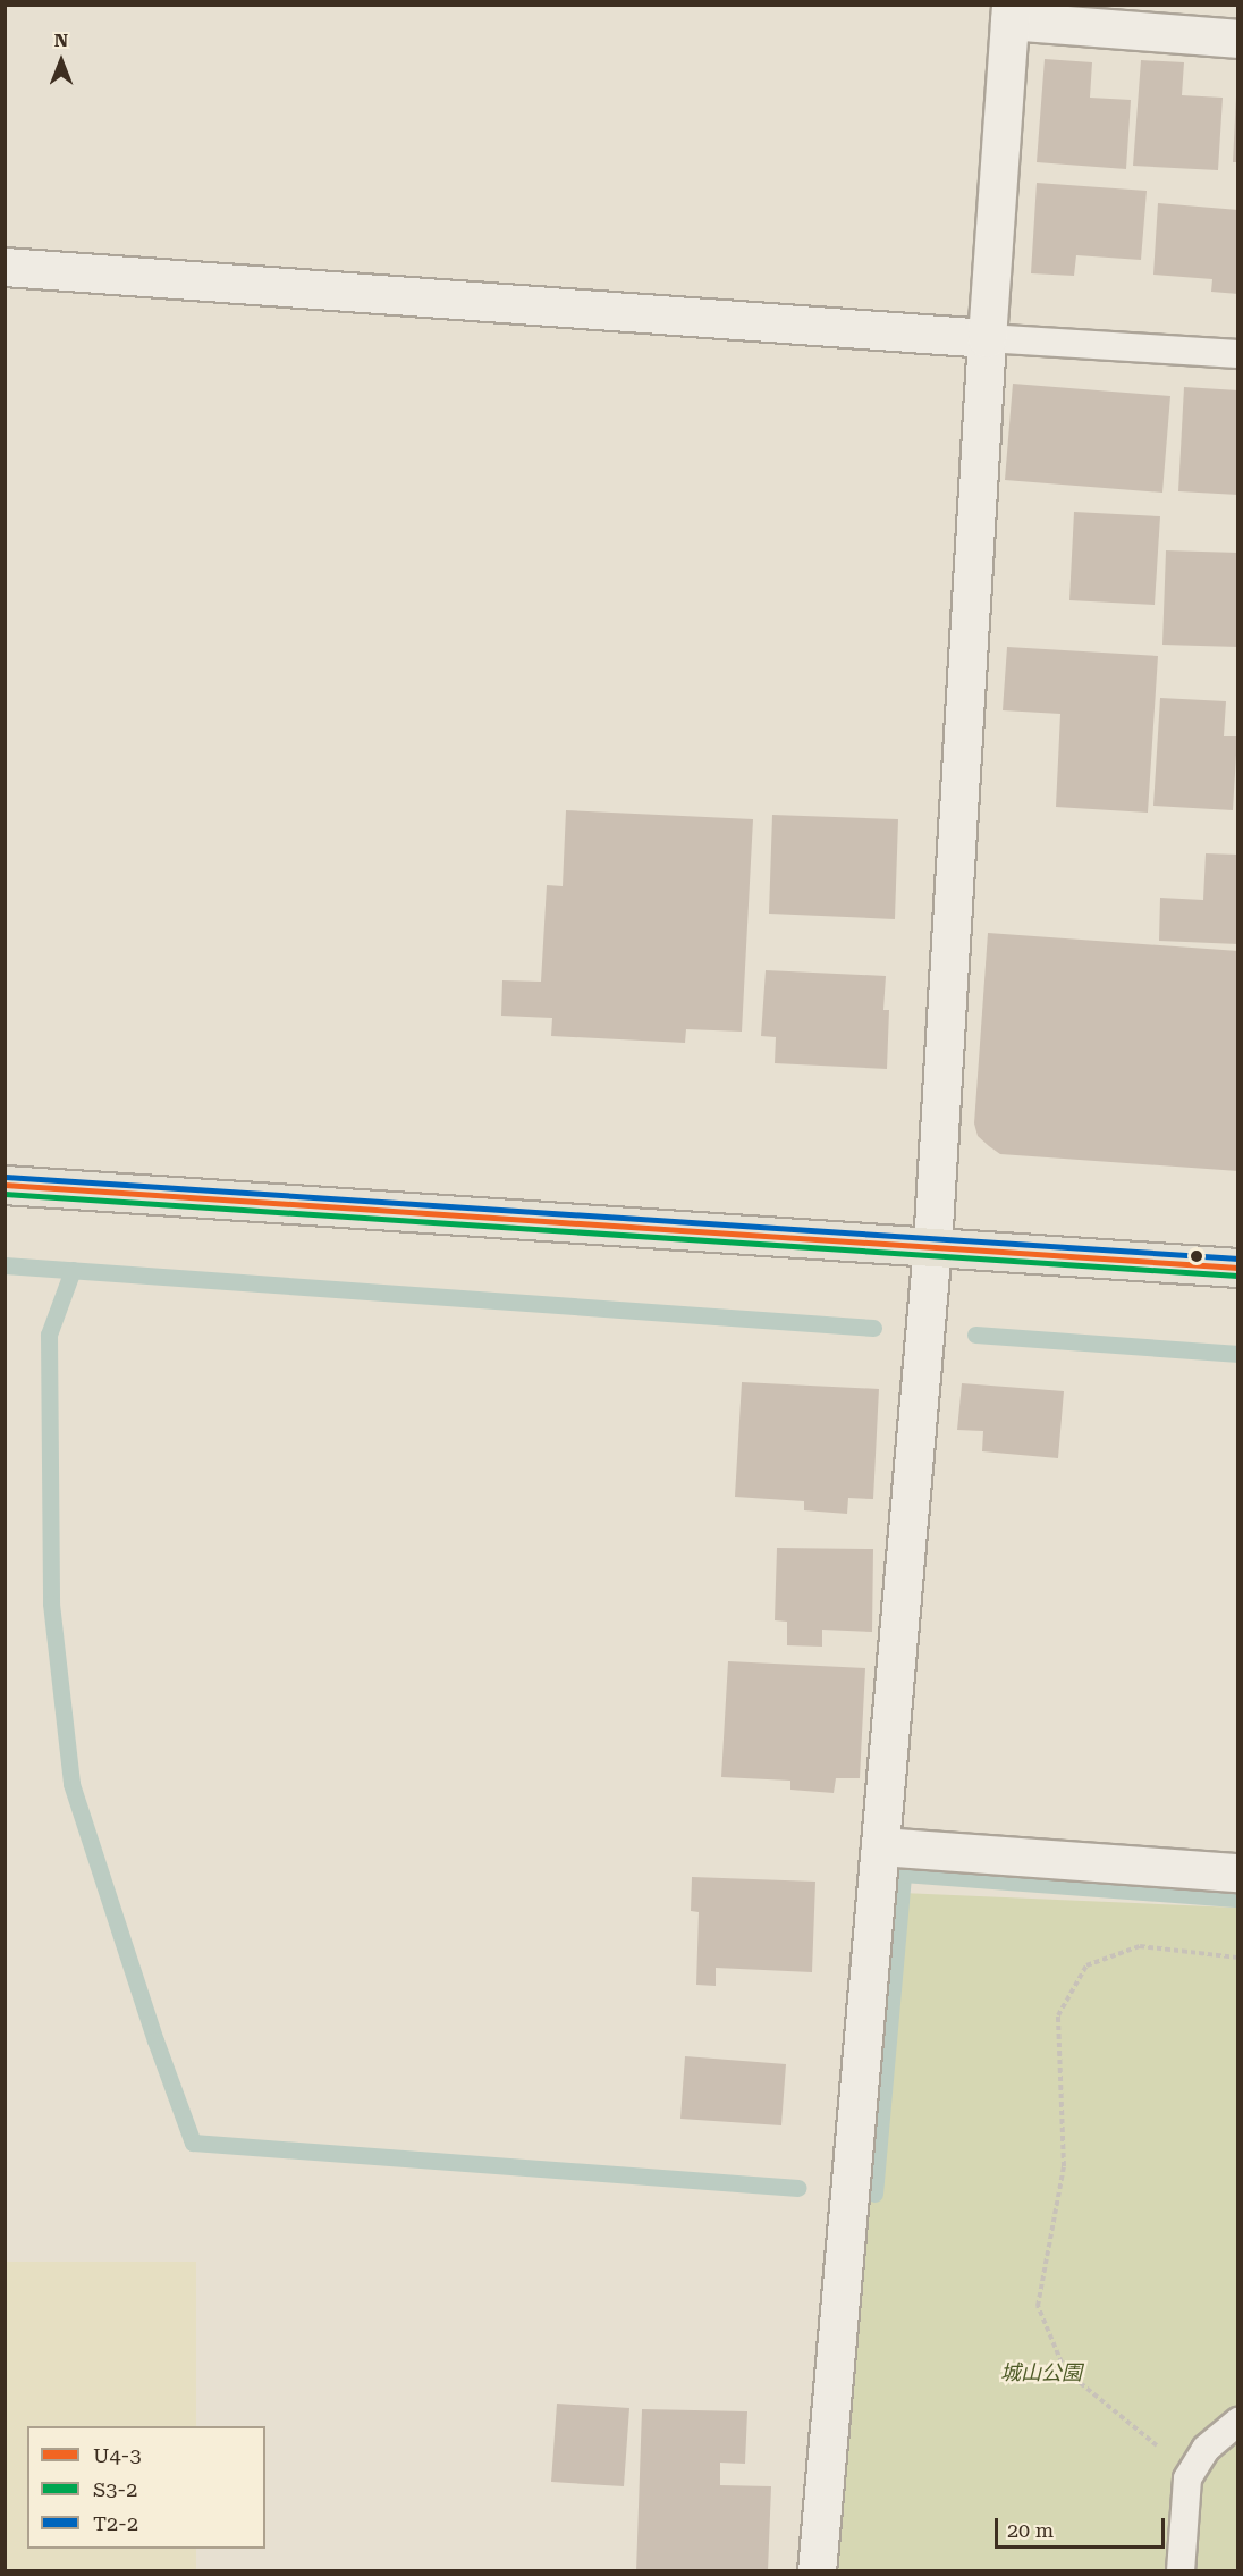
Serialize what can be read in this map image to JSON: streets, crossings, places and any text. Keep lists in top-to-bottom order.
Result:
{
  "parks": ["城山公園"],
  "lines": ["transit line T2-2", "transit line U4-3", "transit line S3-2"],
  "legend": ["U4-3", "S3-2", "T2-2"],
  "scale_bar": "20 m",
  "north": "top"
}
